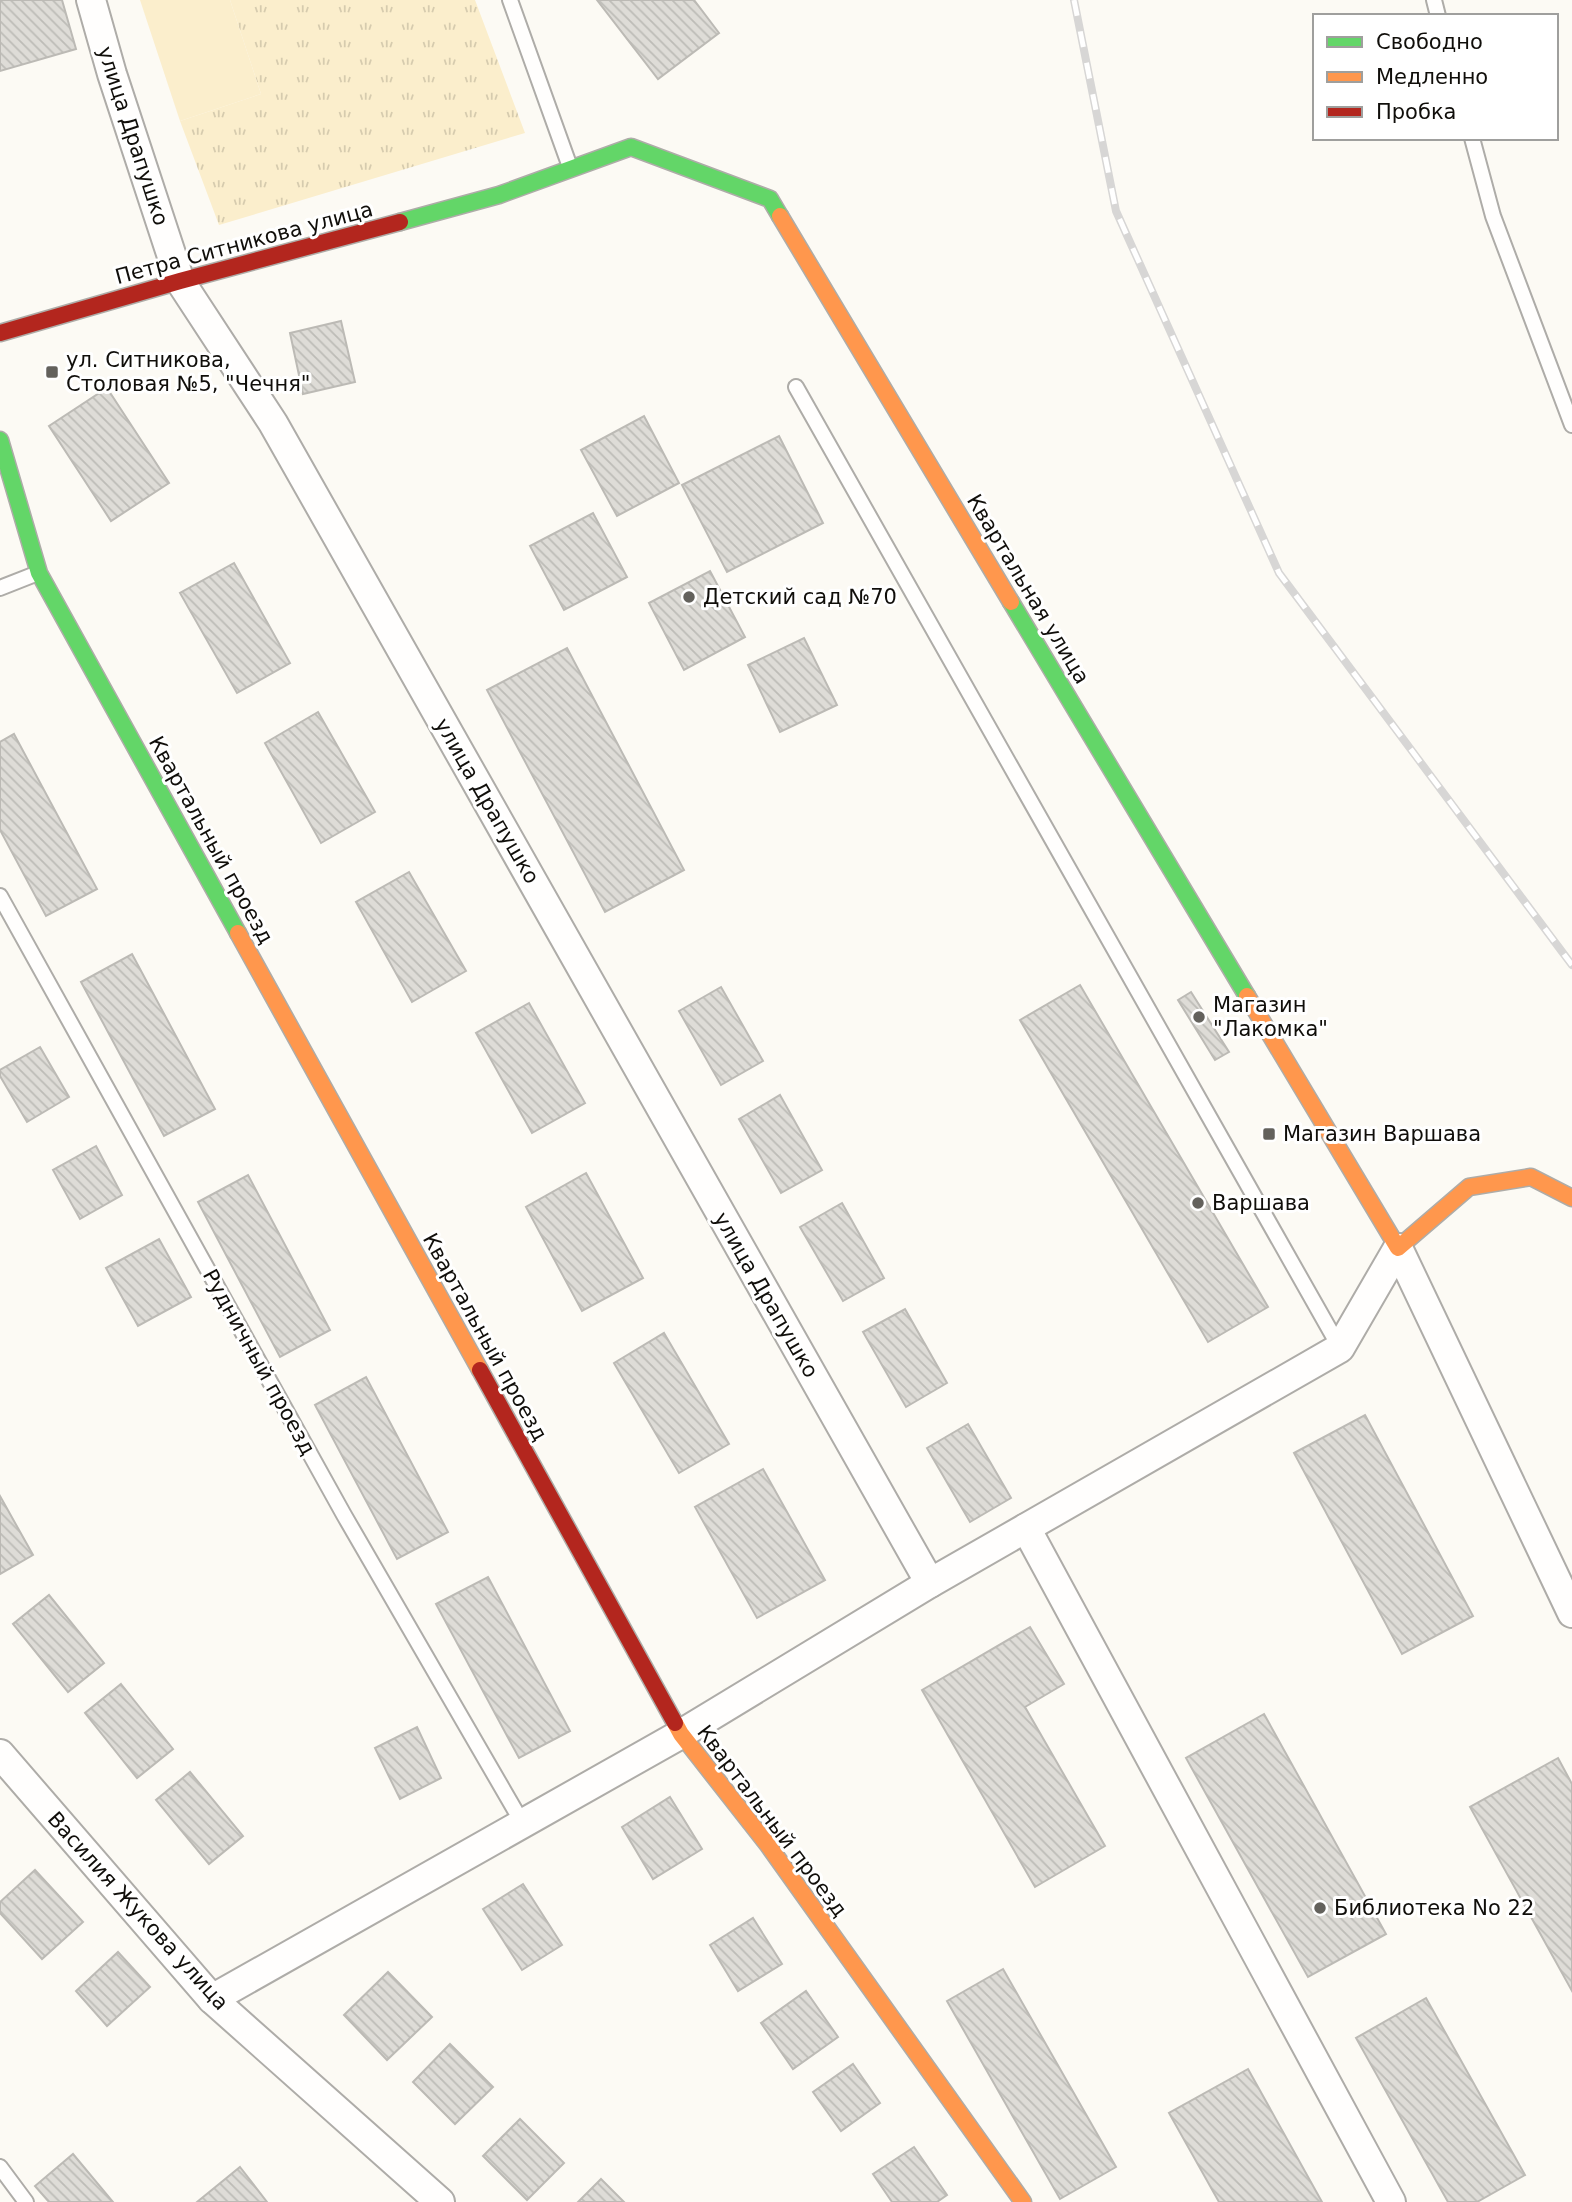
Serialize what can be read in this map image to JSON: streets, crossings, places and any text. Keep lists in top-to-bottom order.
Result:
{
  "streets": {
    "street": [
      "улица Драпушко",
      "Петра Ситникова улица",
      "Квартальная улица",
      "Квартальный проезд",
      "Василия Жукова улица"
    ],
    "lane": ["Рудничный проезд"]
  },
  "crossings": [
    ["улица Драпушко", "Петра Ситникова улица"],
    ["Петра Ситникова улица", "Квартальная улица"]
  ],
  "places": {
    "transit": ["ул. Ситникова, Столовая №5, \"Чечня\"", "Магазин Варшава"],
    "other": [
      "Детский сад №70",
      "Магазин \"Лакомка\"",
      "Варшава",
      "Библиотека No 22"
    ]
  },
  "legend": ["Свободно", "Медленно", "Пробка"]
}
